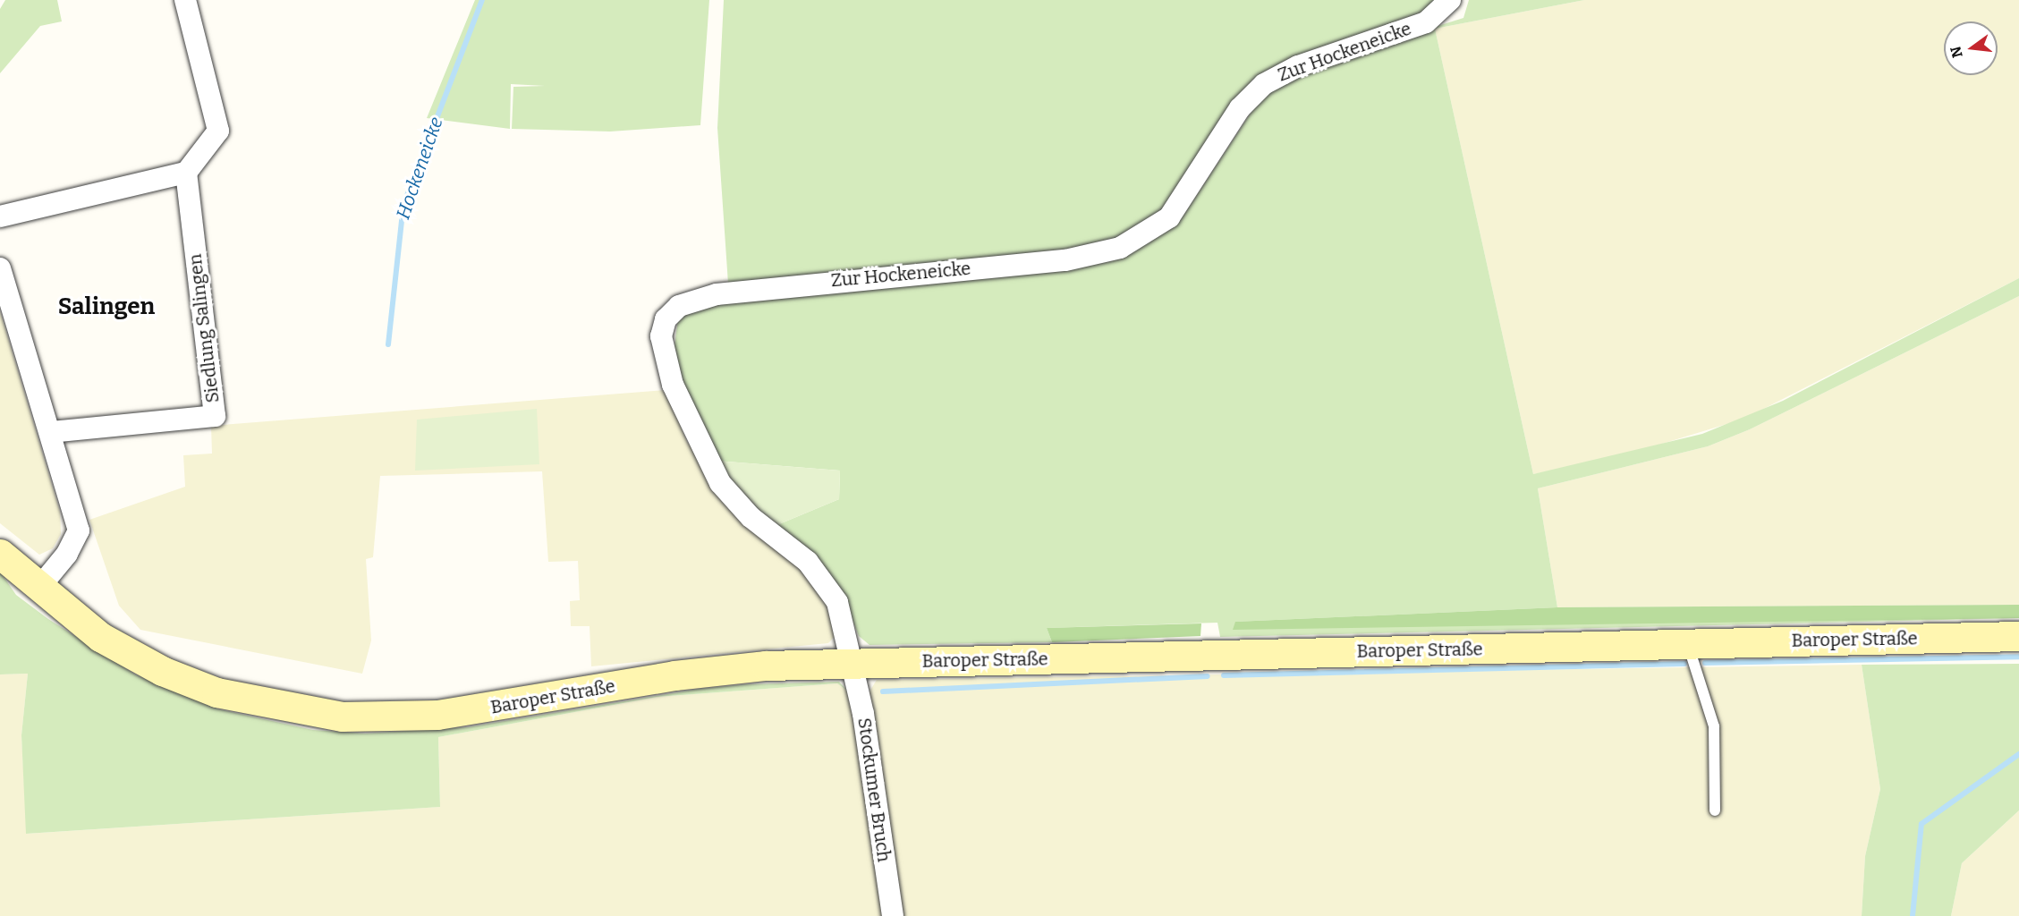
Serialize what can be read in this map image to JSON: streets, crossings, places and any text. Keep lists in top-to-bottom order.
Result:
{
  "streets": {
    "main road": ["Baroper Straße"],
    "street": ["Zur Hockeneicke", "Siedlung Salingen", "Stockumer Bruch"]
  },
  "crossings": [
    ["Zur Hockeneicke", "Baroper Straße"],
    ["Zur Hockeneicke", "Stockumer Bruch"],
    ["Baroper Straße", "Stockumer Bruch"]
  ],
  "districts": ["Salingen"],
  "water": ["Hockeneicke"],
  "north": "left"
}
